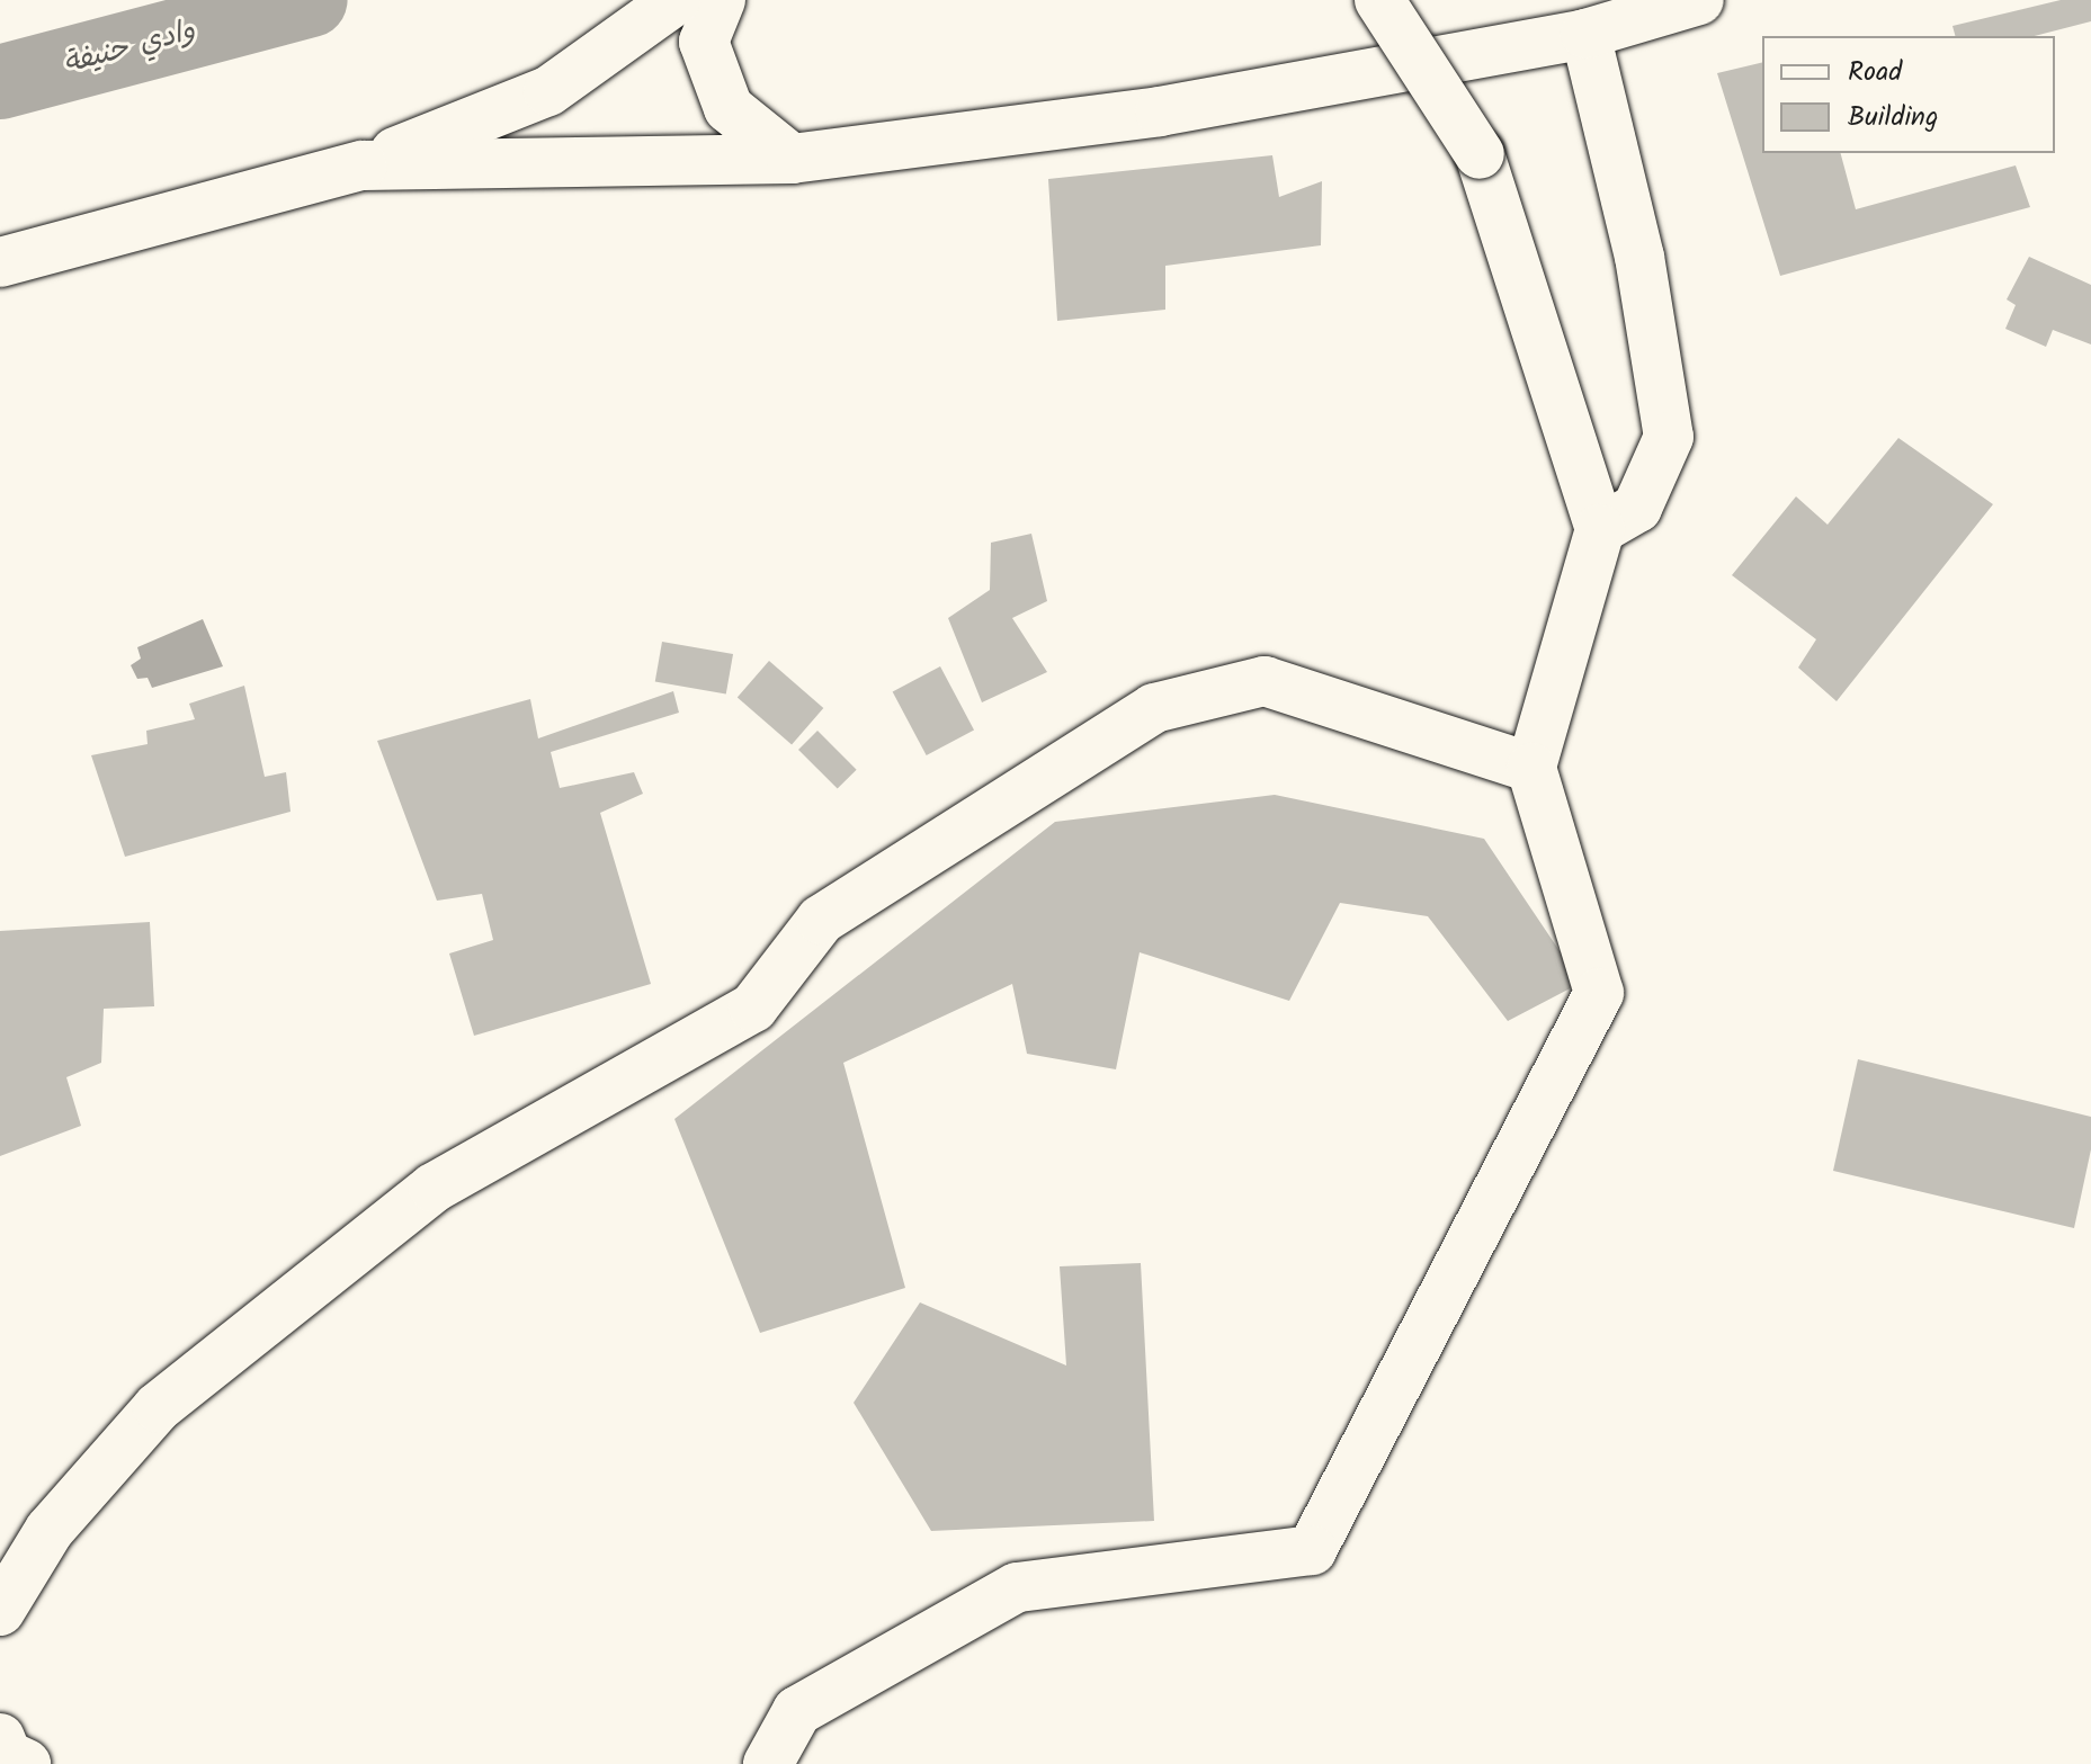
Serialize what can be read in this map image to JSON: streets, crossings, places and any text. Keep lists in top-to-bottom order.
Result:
{
  "water": ["وادي حنيفة"],
  "legend": ["Road", "Building"]
}
